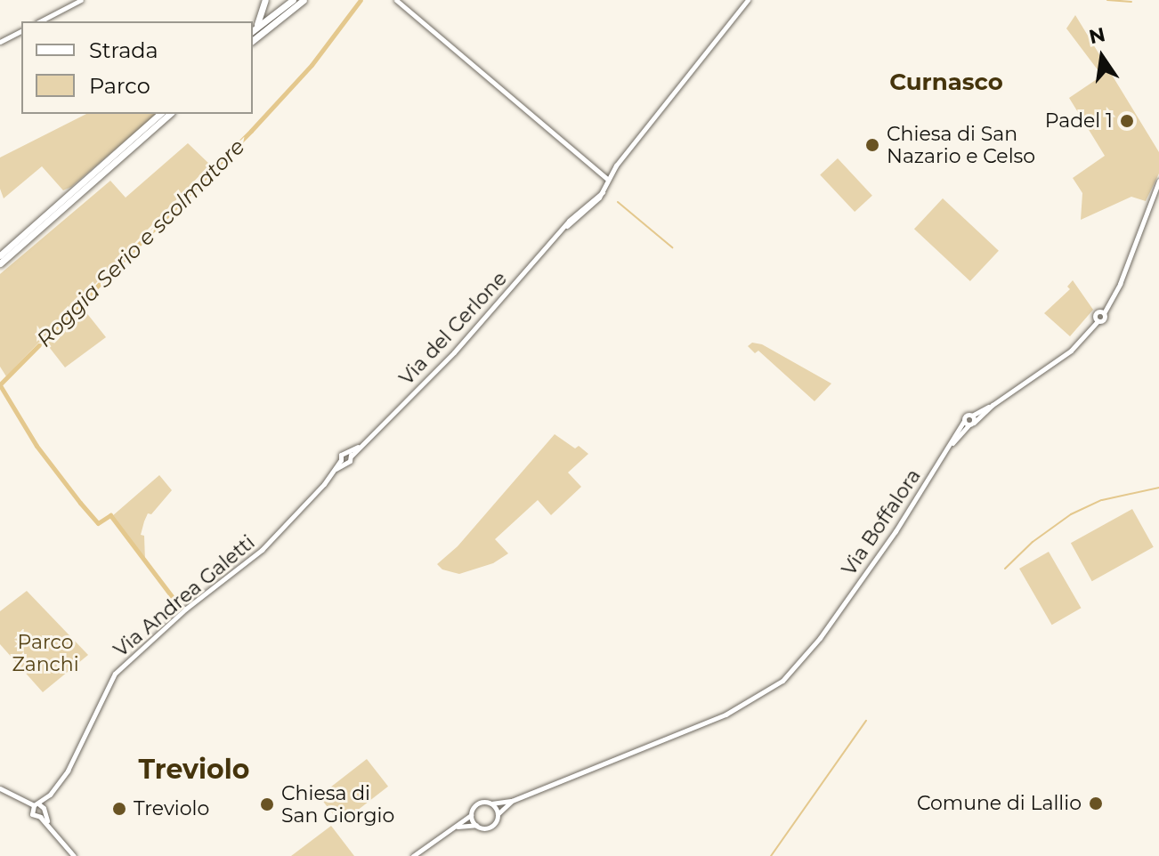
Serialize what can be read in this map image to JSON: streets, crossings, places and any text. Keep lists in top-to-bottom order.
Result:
{
  "streets": {
    "street": ["Via del Cerlone", "Via Boffalora", "Via Andrea Galetti"]
  },
  "crossings": [
    ["Via del Cerlone", "Via Andrea Galetti"]
  ],
  "districts": ["Curnasco", "Treviolo"],
  "water": ["Roggia Serio e scolmatore"],
  "parks": ["Parco Zanchi"],
  "places": [
    "Padel 1",
    "Chiesa di San Nazario e Celso",
    "Comune di Lallio",
    "Chiesa di San Giorgio",
    "Treviolo"
  ],
  "legend": ["Strada", "Parco"],
  "north": "top"
}
